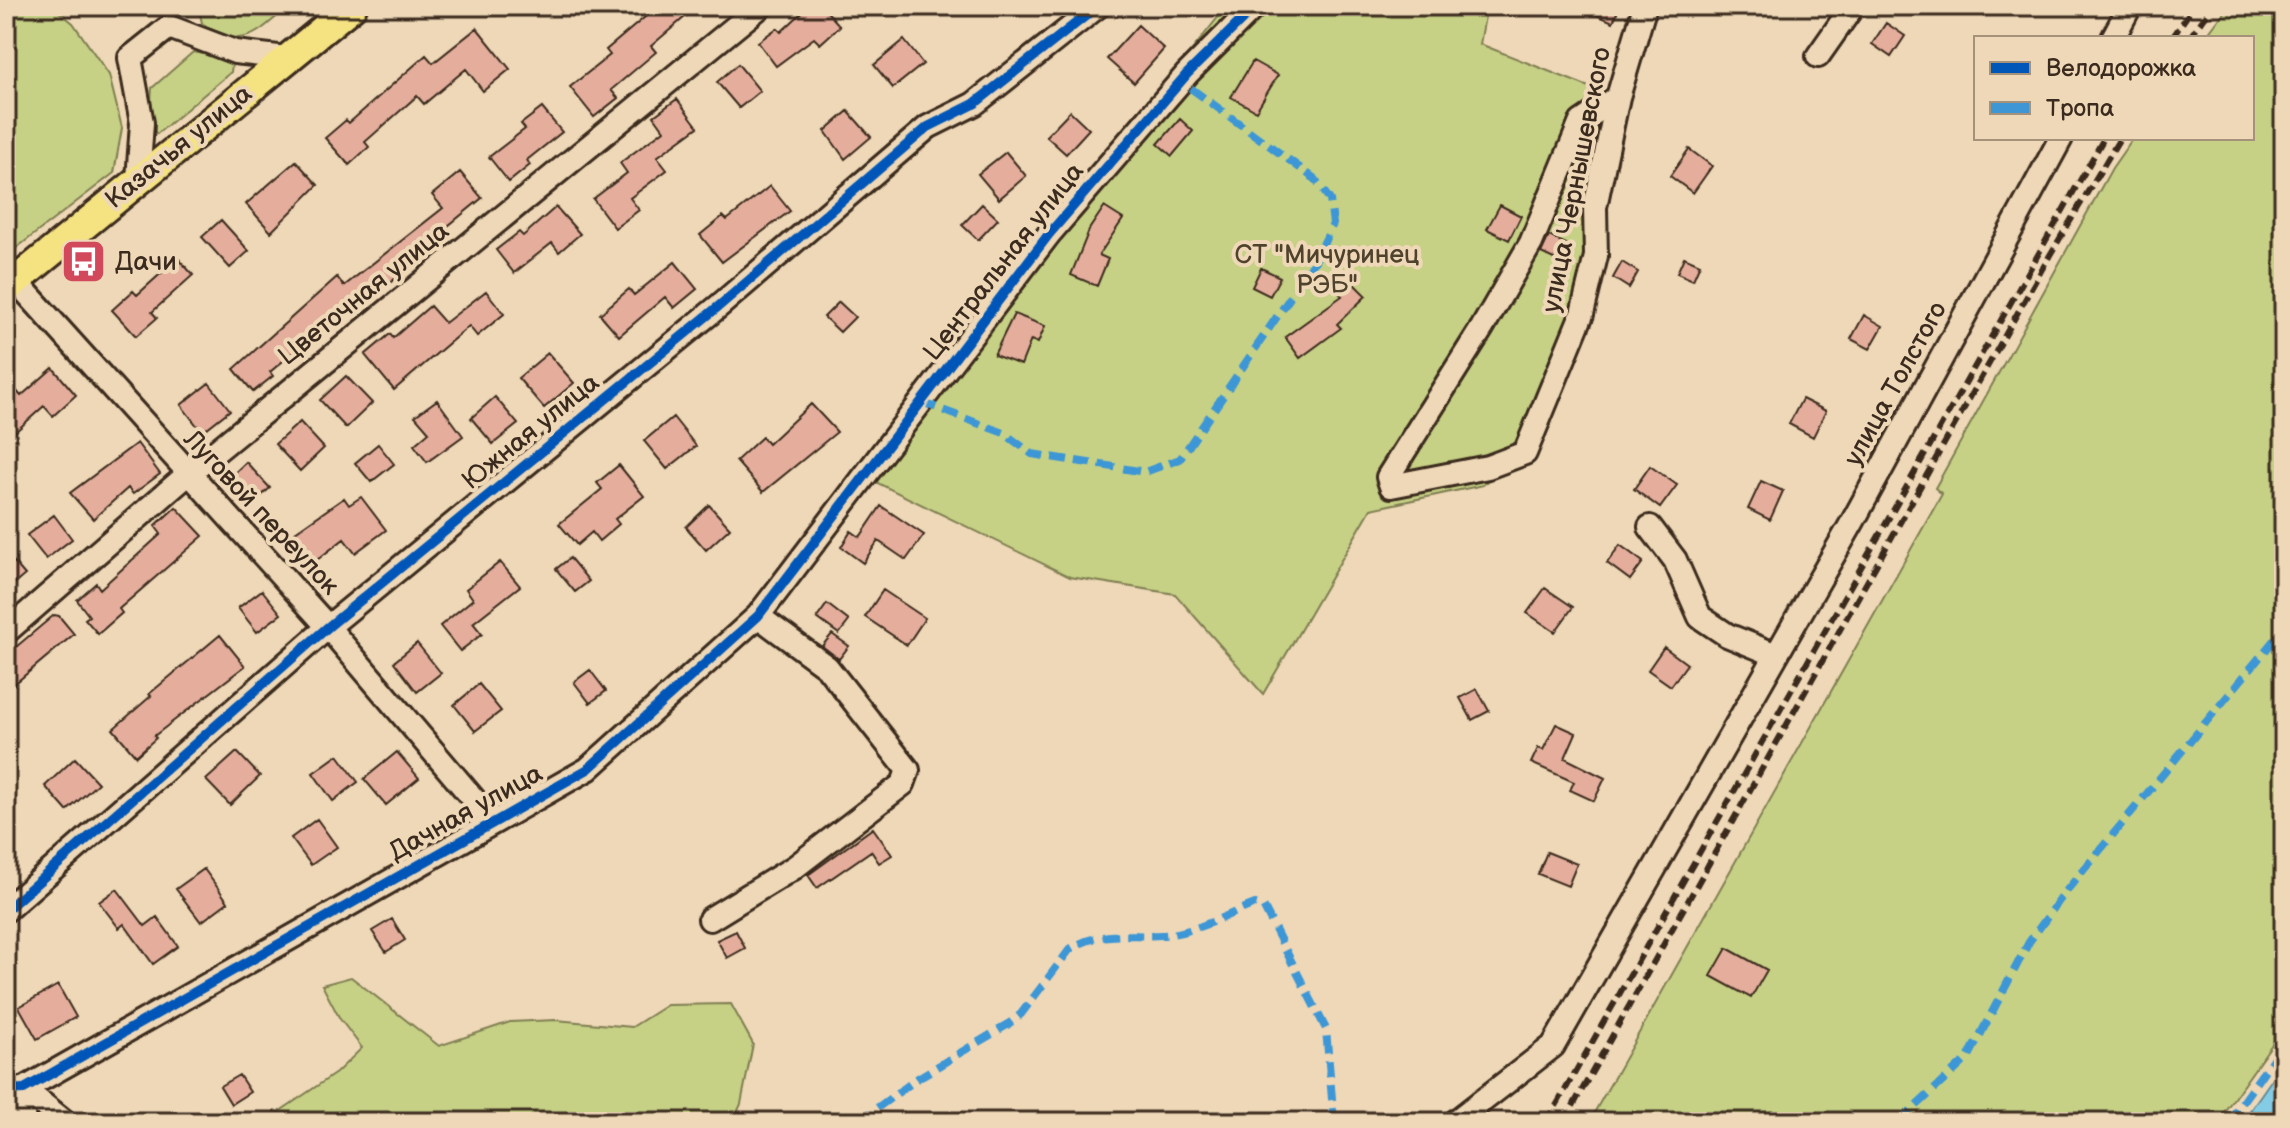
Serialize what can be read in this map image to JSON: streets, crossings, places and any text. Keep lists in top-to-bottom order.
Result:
{
  "streets": {
    "main road": ["Казачья улица"],
    "street": [
      "улица Чернышевского",
      "Центральная улица",
      "Цветочная улица",
      "улица Толстого",
      "Южная улица",
      "Луговой переулок",
      "Дачная улица"
    ]
  },
  "crossings": [
    ["Казачья улица", "Луговой переулок"],
    ["Центральная улица", "Дачная улица"],
    ["Цветочная улица", "Луговой переулок"],
    ["Южная улица", "Луговой переулок"],
    ["Луговой переулок", "Дачная улица"]
  ],
  "parks": ["СТ \"Мичуринец РЭБ\""],
  "places": {
    "bus stop": ["Дачи"]
  },
  "legend": ["Велодорожка", "Тропа"]
}
